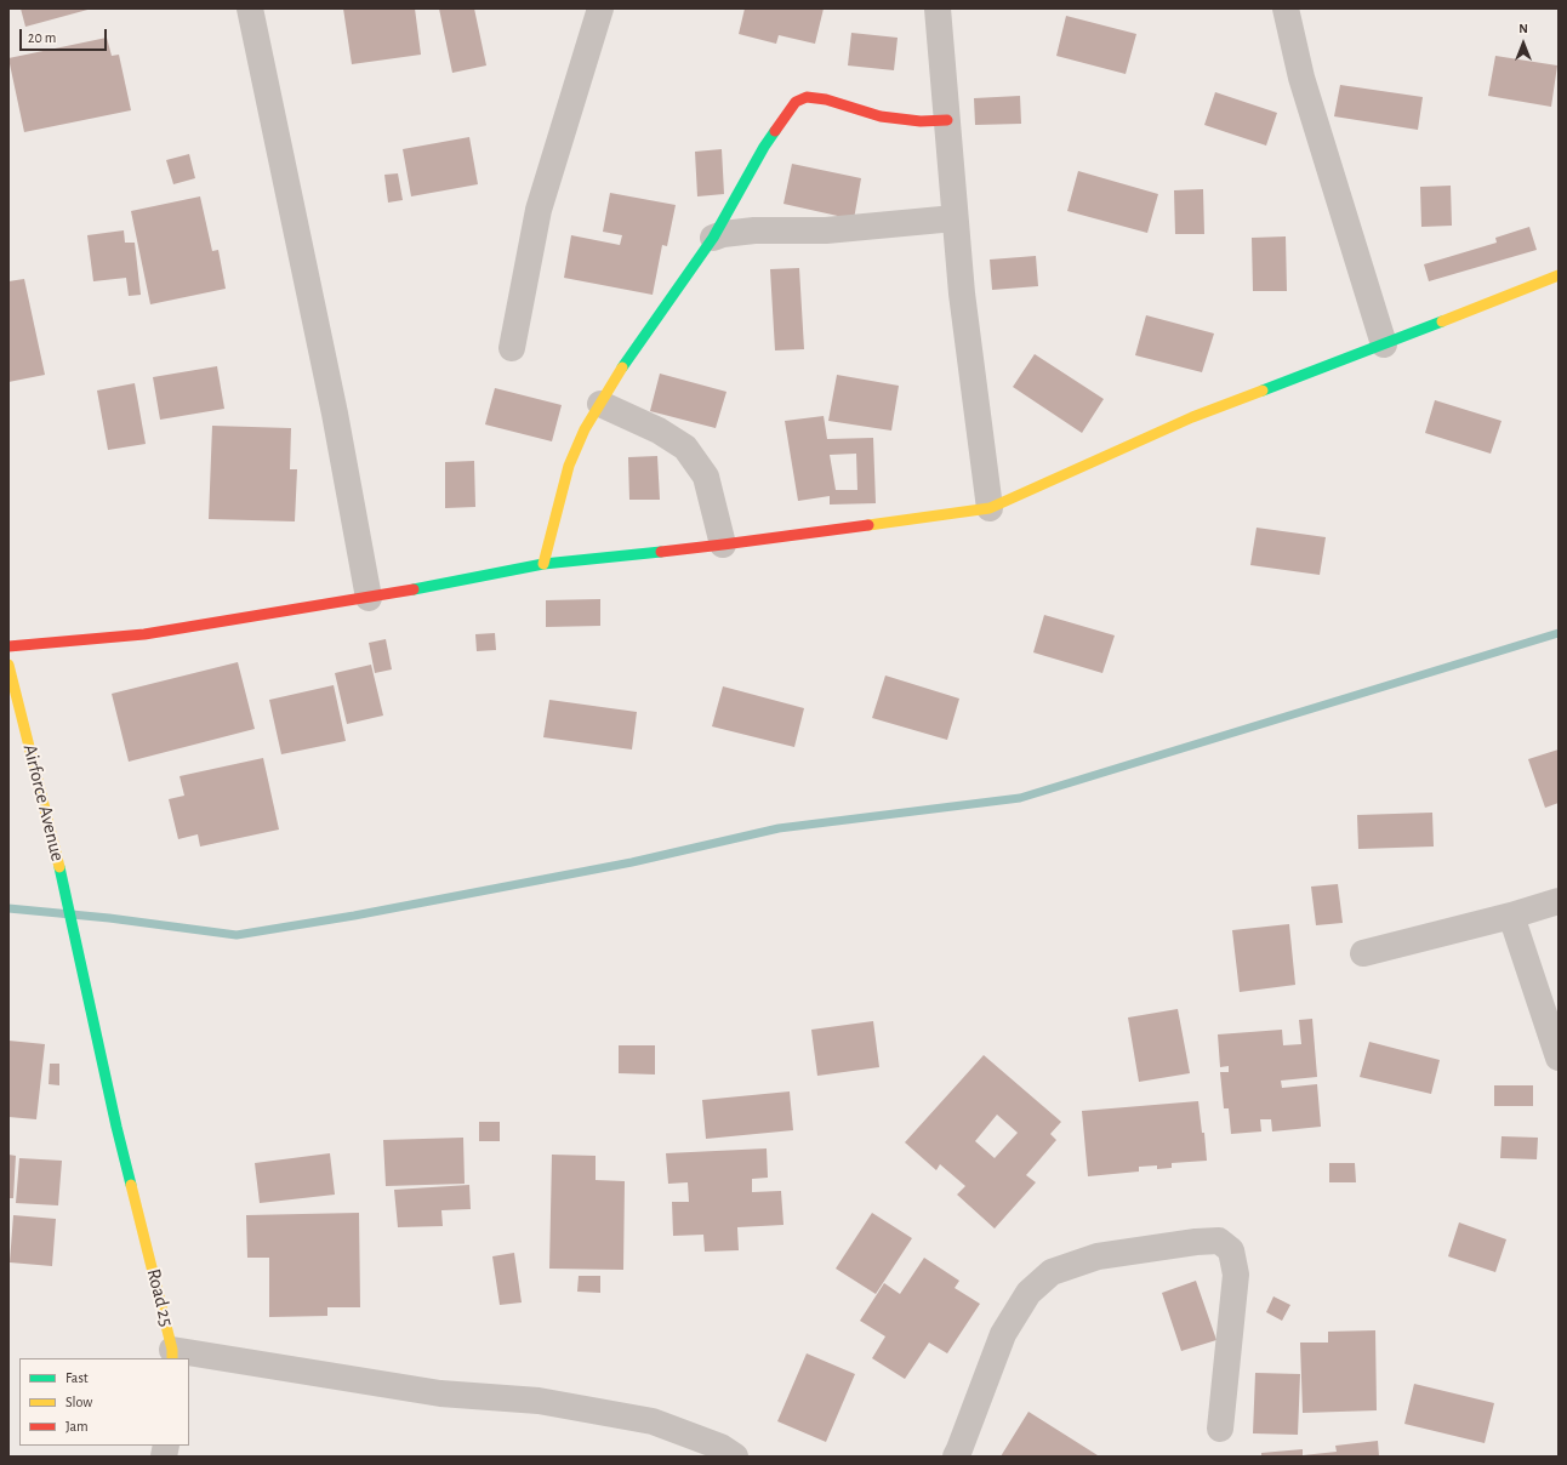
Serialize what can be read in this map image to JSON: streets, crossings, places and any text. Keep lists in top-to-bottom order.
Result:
{
  "streets": {
    "street": ["Airforce Avenue", "Road 25"]
  },
  "crossings": [
    ["Airforce Avenue", "Road 25"]
  ],
  "legend": ["Fast", "Slow", "Jam"],
  "scale_bar": "20 m",
  "north": "top"
}
